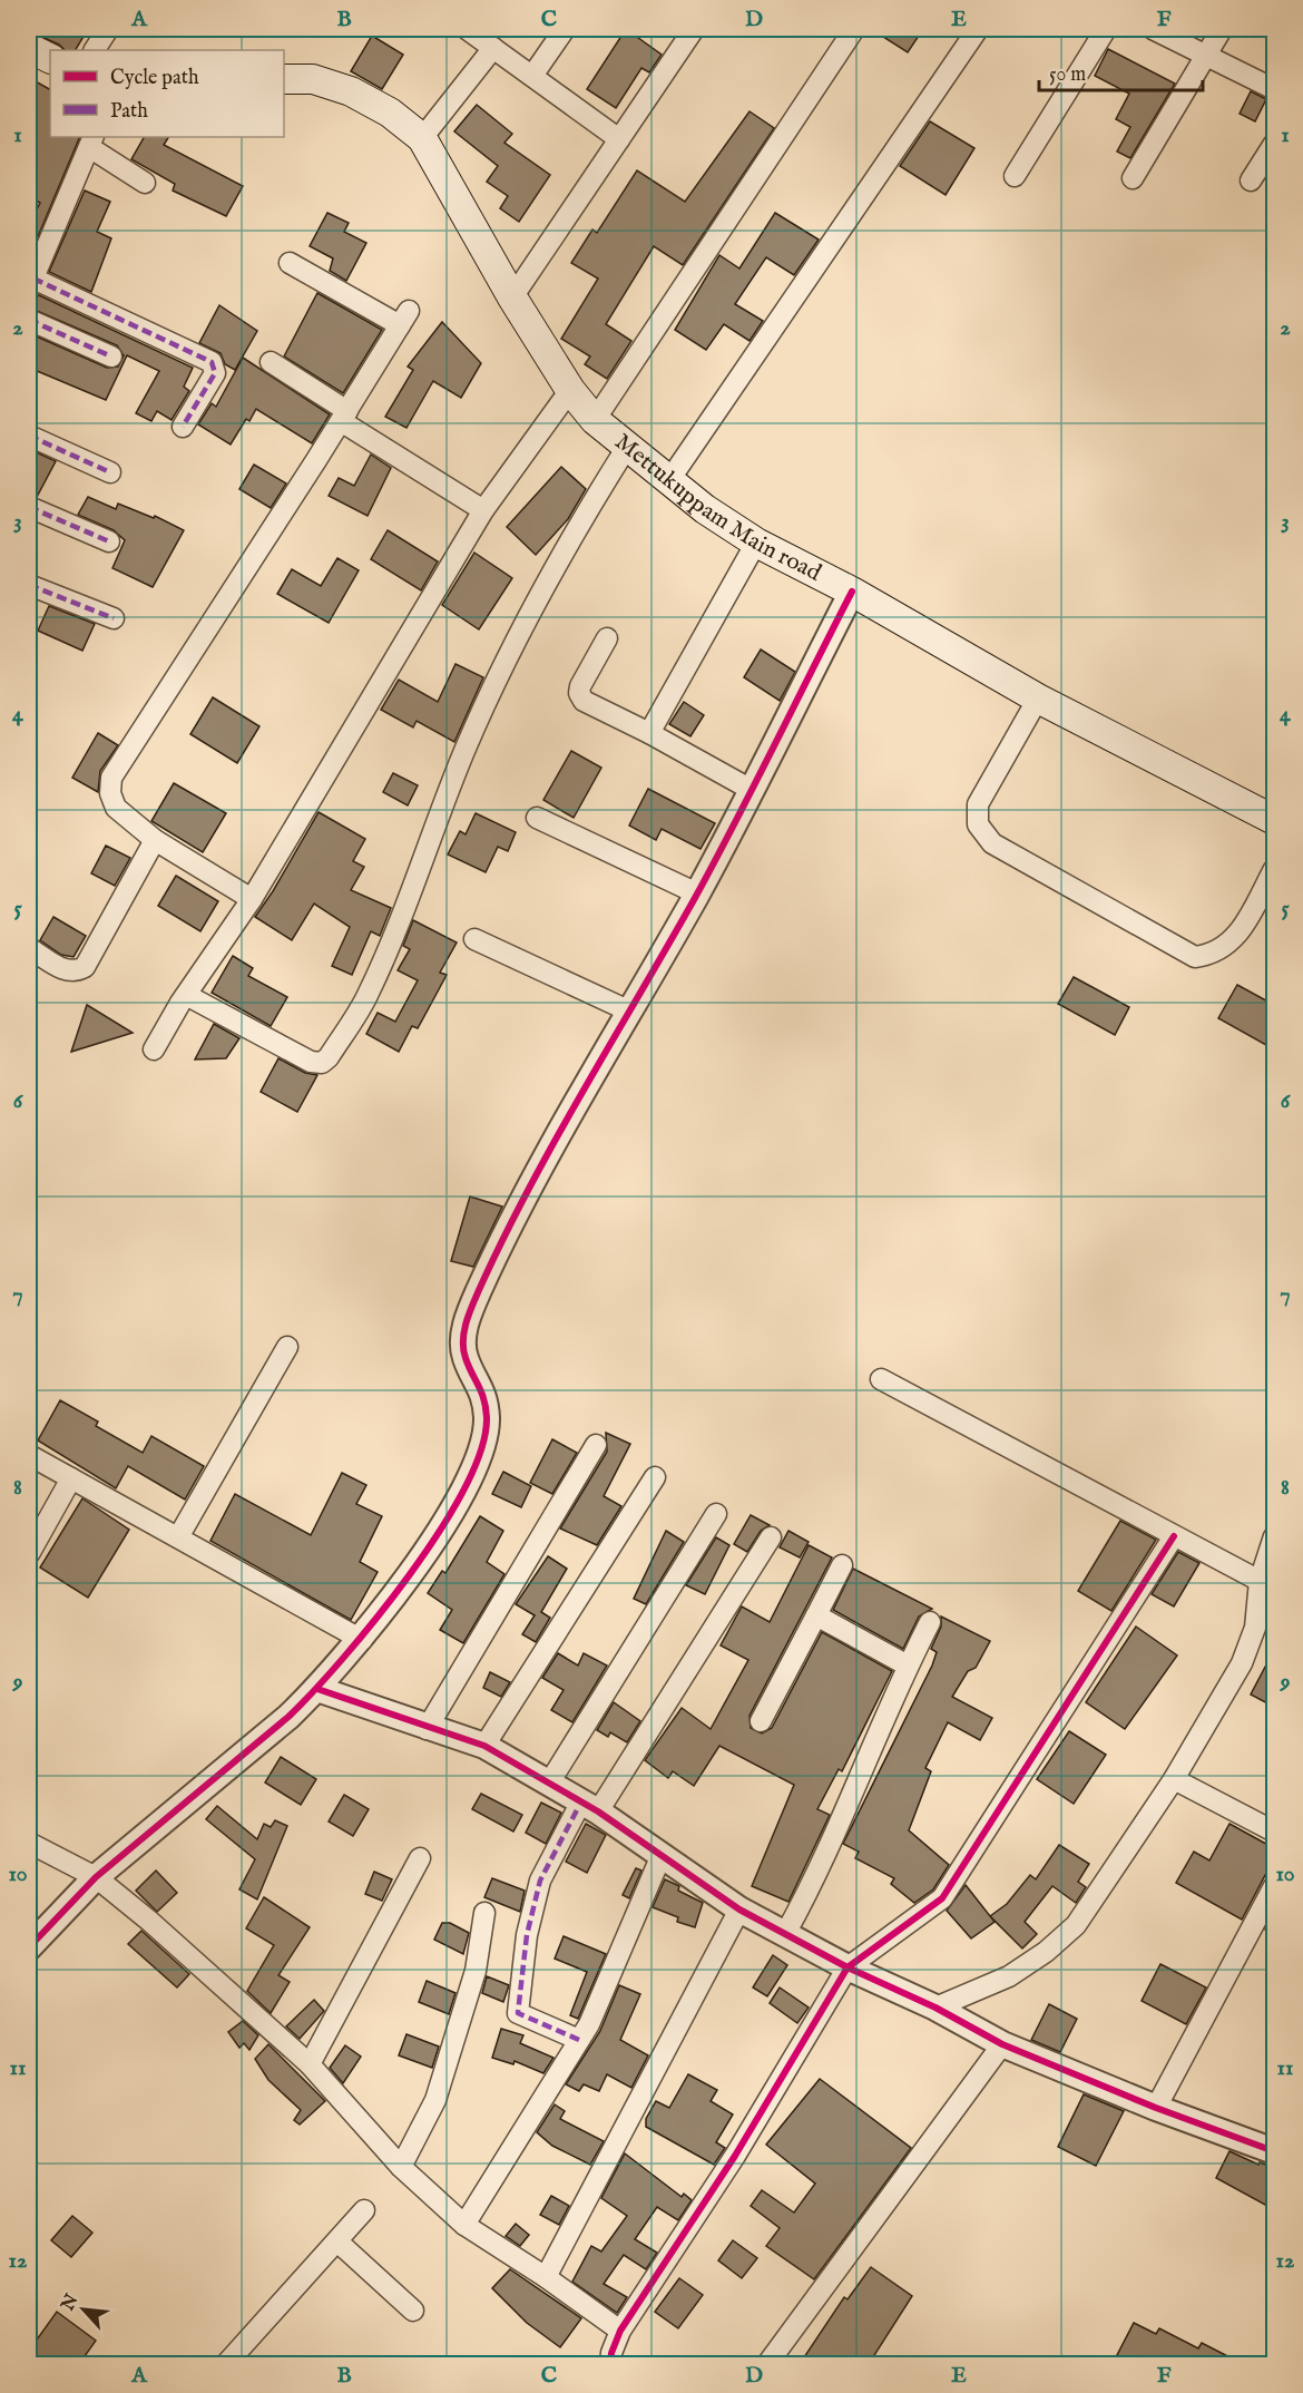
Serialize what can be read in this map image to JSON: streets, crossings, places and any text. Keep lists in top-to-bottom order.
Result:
{
  "streets": {
    "main road": ["Mettukuppam Main road"]
  },
  "legend": ["Cycle path", "Path"],
  "scale_bar": "50 m",
  "north": "top left",
  "grid": {
    "columns": [
      "A",
      "B",
      "C",
      "D",
      "E",
      "F"
    ],
    "rows": [
      "1",
      "2",
      "3",
      "4",
      "5",
      "6",
      "7",
      "8",
      "9",
      "10",
      "11",
      "12"
    ]
  }
}
